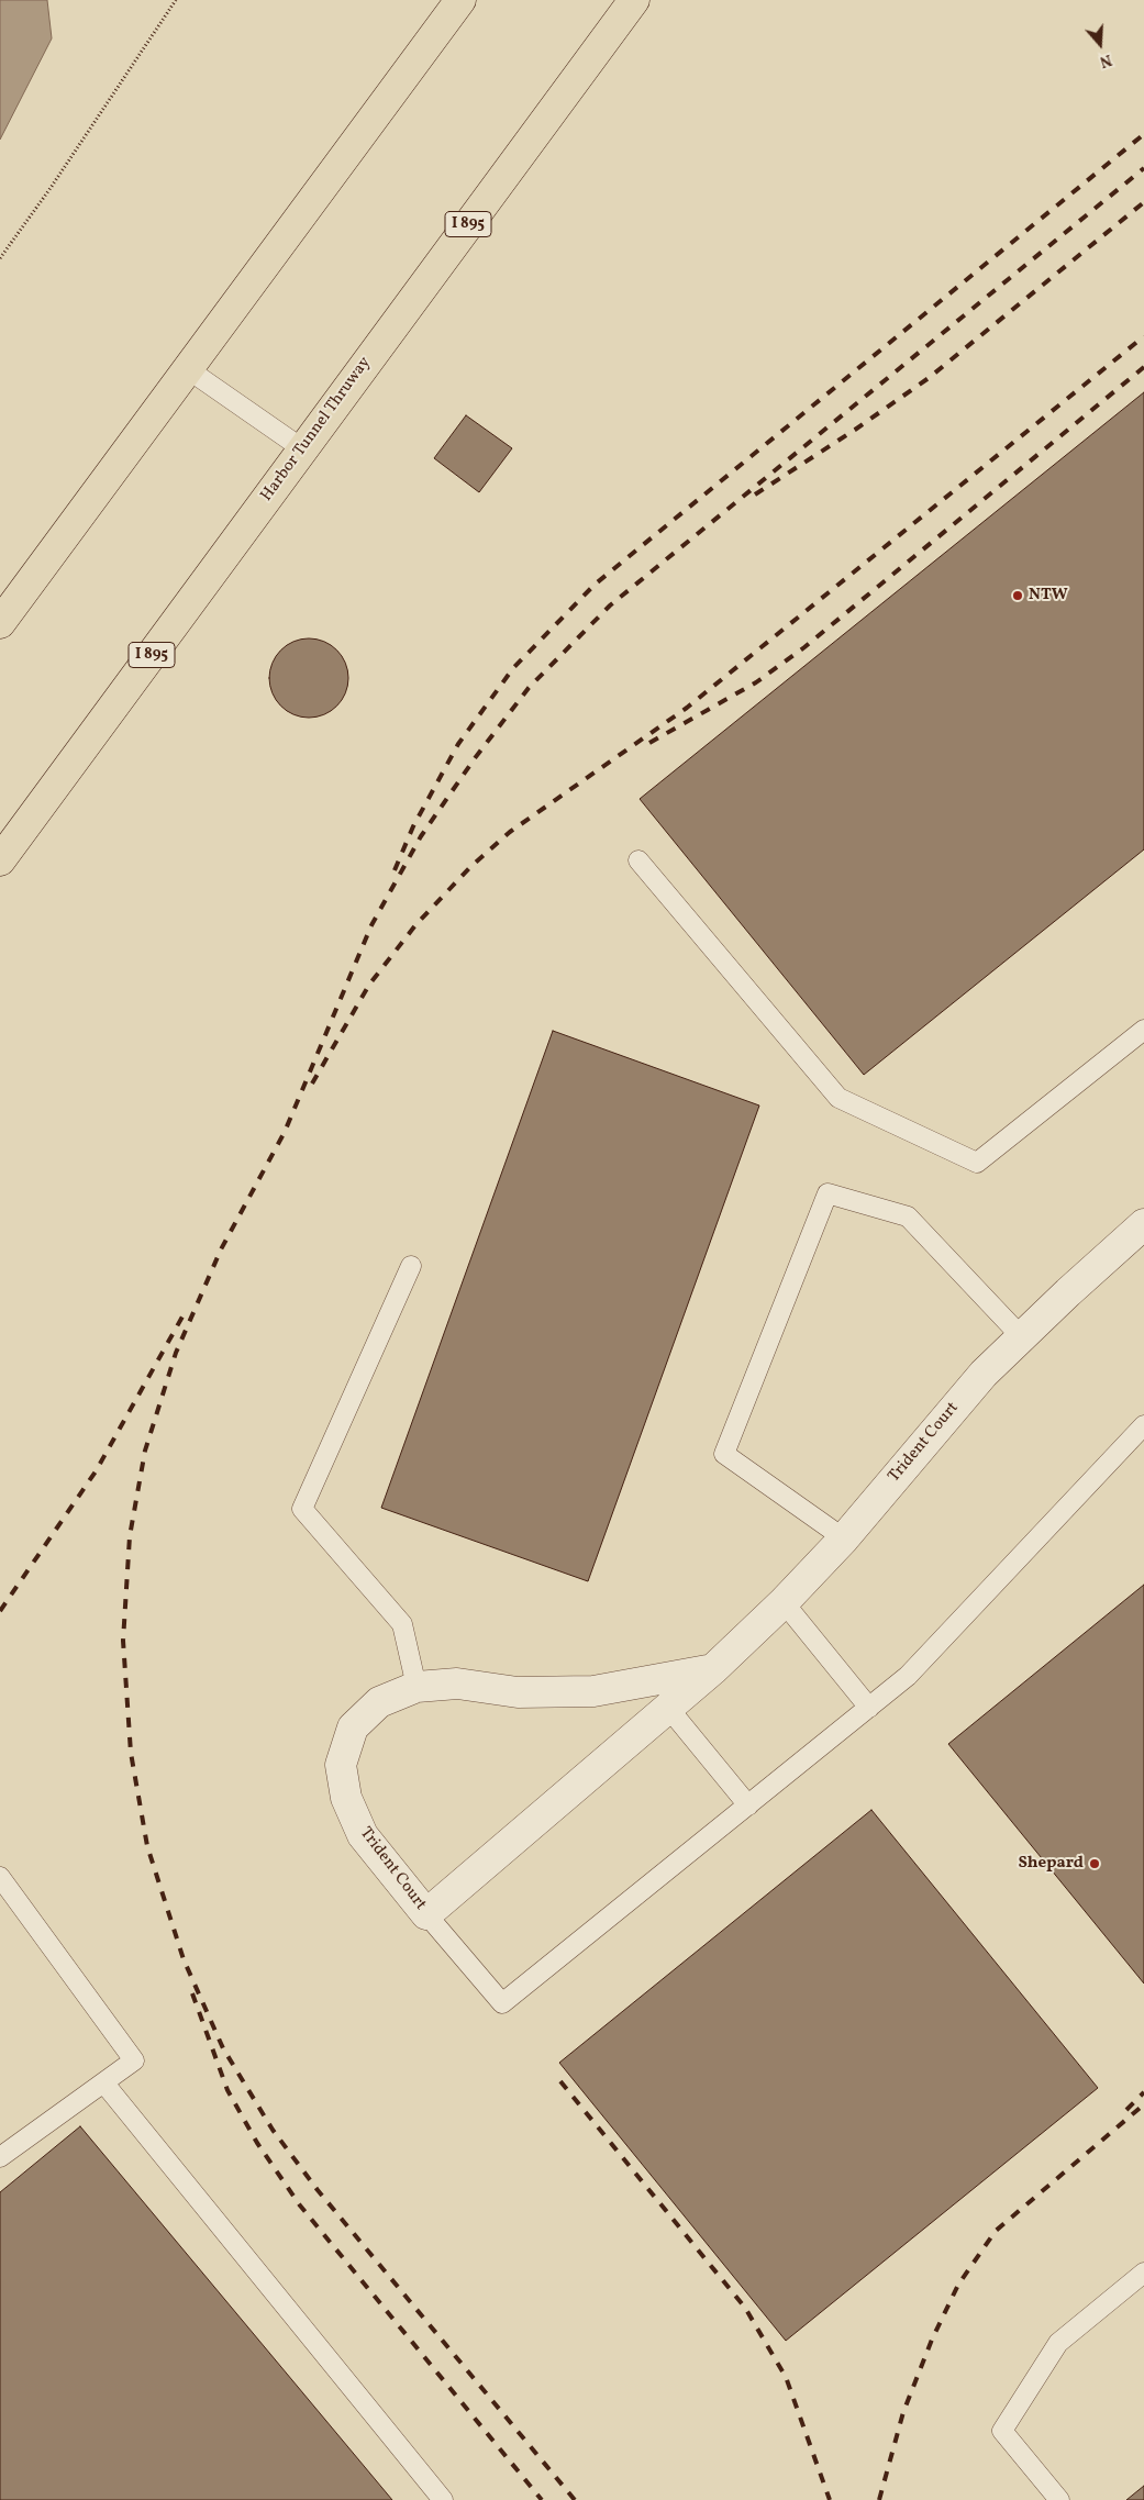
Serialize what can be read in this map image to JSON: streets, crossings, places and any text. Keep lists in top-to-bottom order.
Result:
{
  "streets": {
    "highway": ["I 895", "Harbor Tunnel Thruway"],
    "street": ["Trident Court"]
  },
  "places": ["NTW", "Shepard"],
  "north": "bottom"
}
